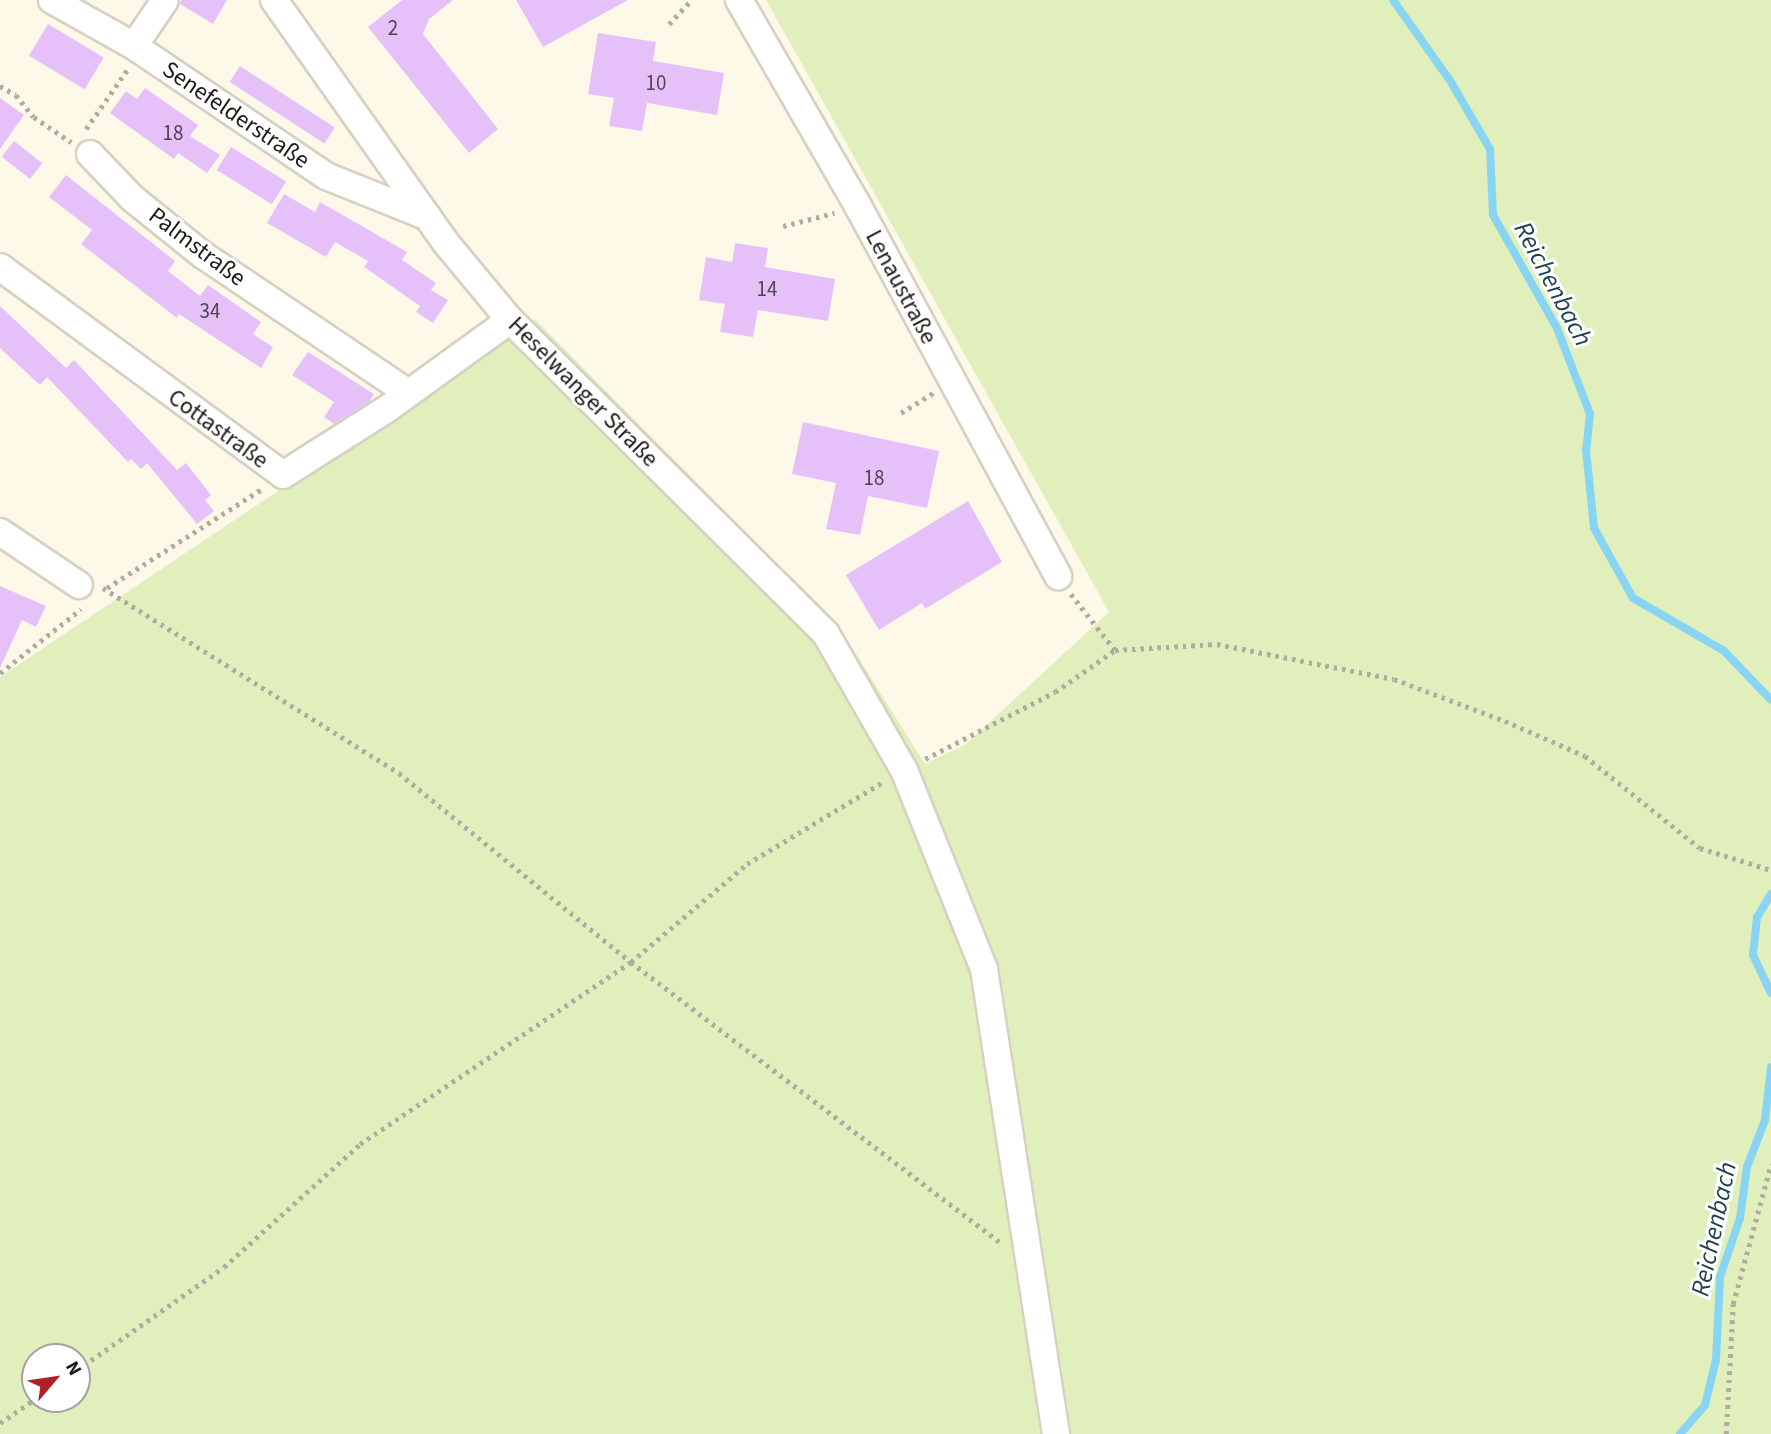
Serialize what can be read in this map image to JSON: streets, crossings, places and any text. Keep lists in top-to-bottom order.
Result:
{
  "streets": {
    "street": [
      "Senefelderstraße",
      "Palmstraße",
      "Lenaustraße",
      "Heselwanger Straße",
      "Cottastraße"
    ]
  },
  "crossings": [
    ["Senefelderstraße", "Heselwanger Straße"],
    ["Palmstraße", "Cottastraße"],
    ["Heselwanger Straße", "Cottastraße"]
  ],
  "water": ["Reichenbach"],
  "house_numbers": [
    "2",
    "10",
    "18",
    "14",
    "34",
    "18"
  ],
  "north": "top right"
}
